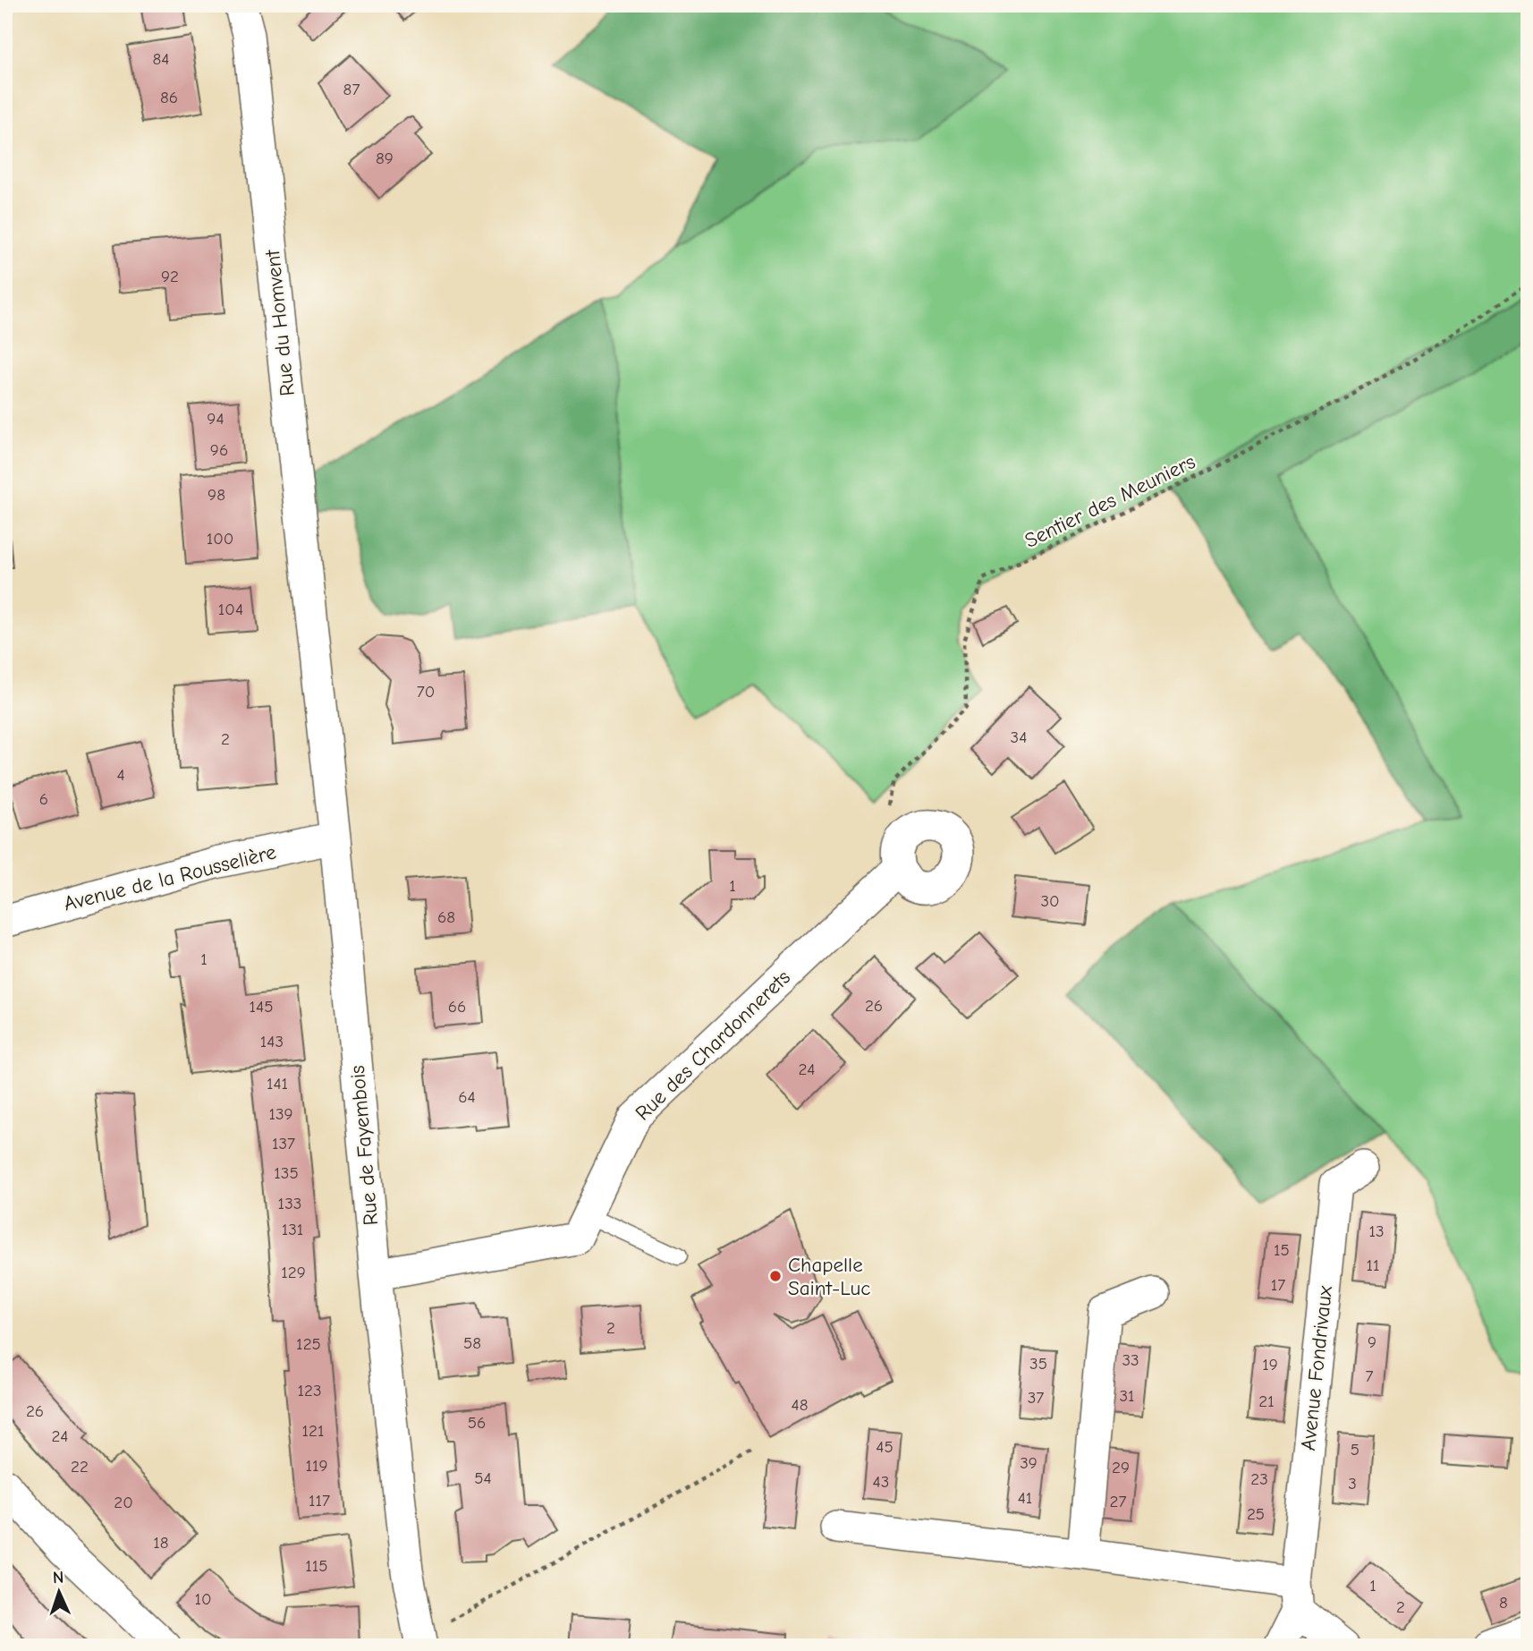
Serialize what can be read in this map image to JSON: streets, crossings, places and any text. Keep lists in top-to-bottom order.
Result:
{
  "streets": {
    "street": [
      "Rue du Homvent",
      "Avenue de la Rousselière",
      "Rue des Chardonnerets",
      "Rue de Fayembois",
      "Avenue Fondrivaux"
    ],
    "path": ["Sentier des Meuniers"]
  },
  "crossings": [
    ["Rue du Homvent", "Rue de Fayembois"],
    ["Avenue de la Rousselière", "Rue de Fayembois"],
    ["Rue des Chardonnerets", "Rue de Fayembois"]
  ],
  "places": ["Chapelle Saint-Luc"],
  "house_numbers": [
    "84",
    "87",
    "86",
    "89",
    "92",
    "94",
    "96",
    "98",
    "100",
    "104",
    "70",
    "34",
    "2",
    "4",
    "6",
    "1",
    "30",
    "68",
    "1",
    "26",
    "145",
    "66",
    "143",
    "24",
    "141",
    "64",
    "139",
    "137",
    "135",
    "133",
    "131",
    "13",
    "15",
    "11",
    "129",
    "17",
    "2",
    "9",
    "58",
    "125",
    "33",
    "35",
    "19",
    "7",
    "123",
    "31",
    "37",
    "21",
    "48",
    "26",
    "56",
    "121",
    "24",
    "45",
    "5",
    "39",
    "119",
    "22",
    "29",
    "54",
    "23",
    "43",
    "3",
    "41",
    "117",
    "27",
    "20",
    "25",
    "18",
    "115",
    "1",
    "10",
    "8",
    "2"
  ],
  "north": "top"
}
